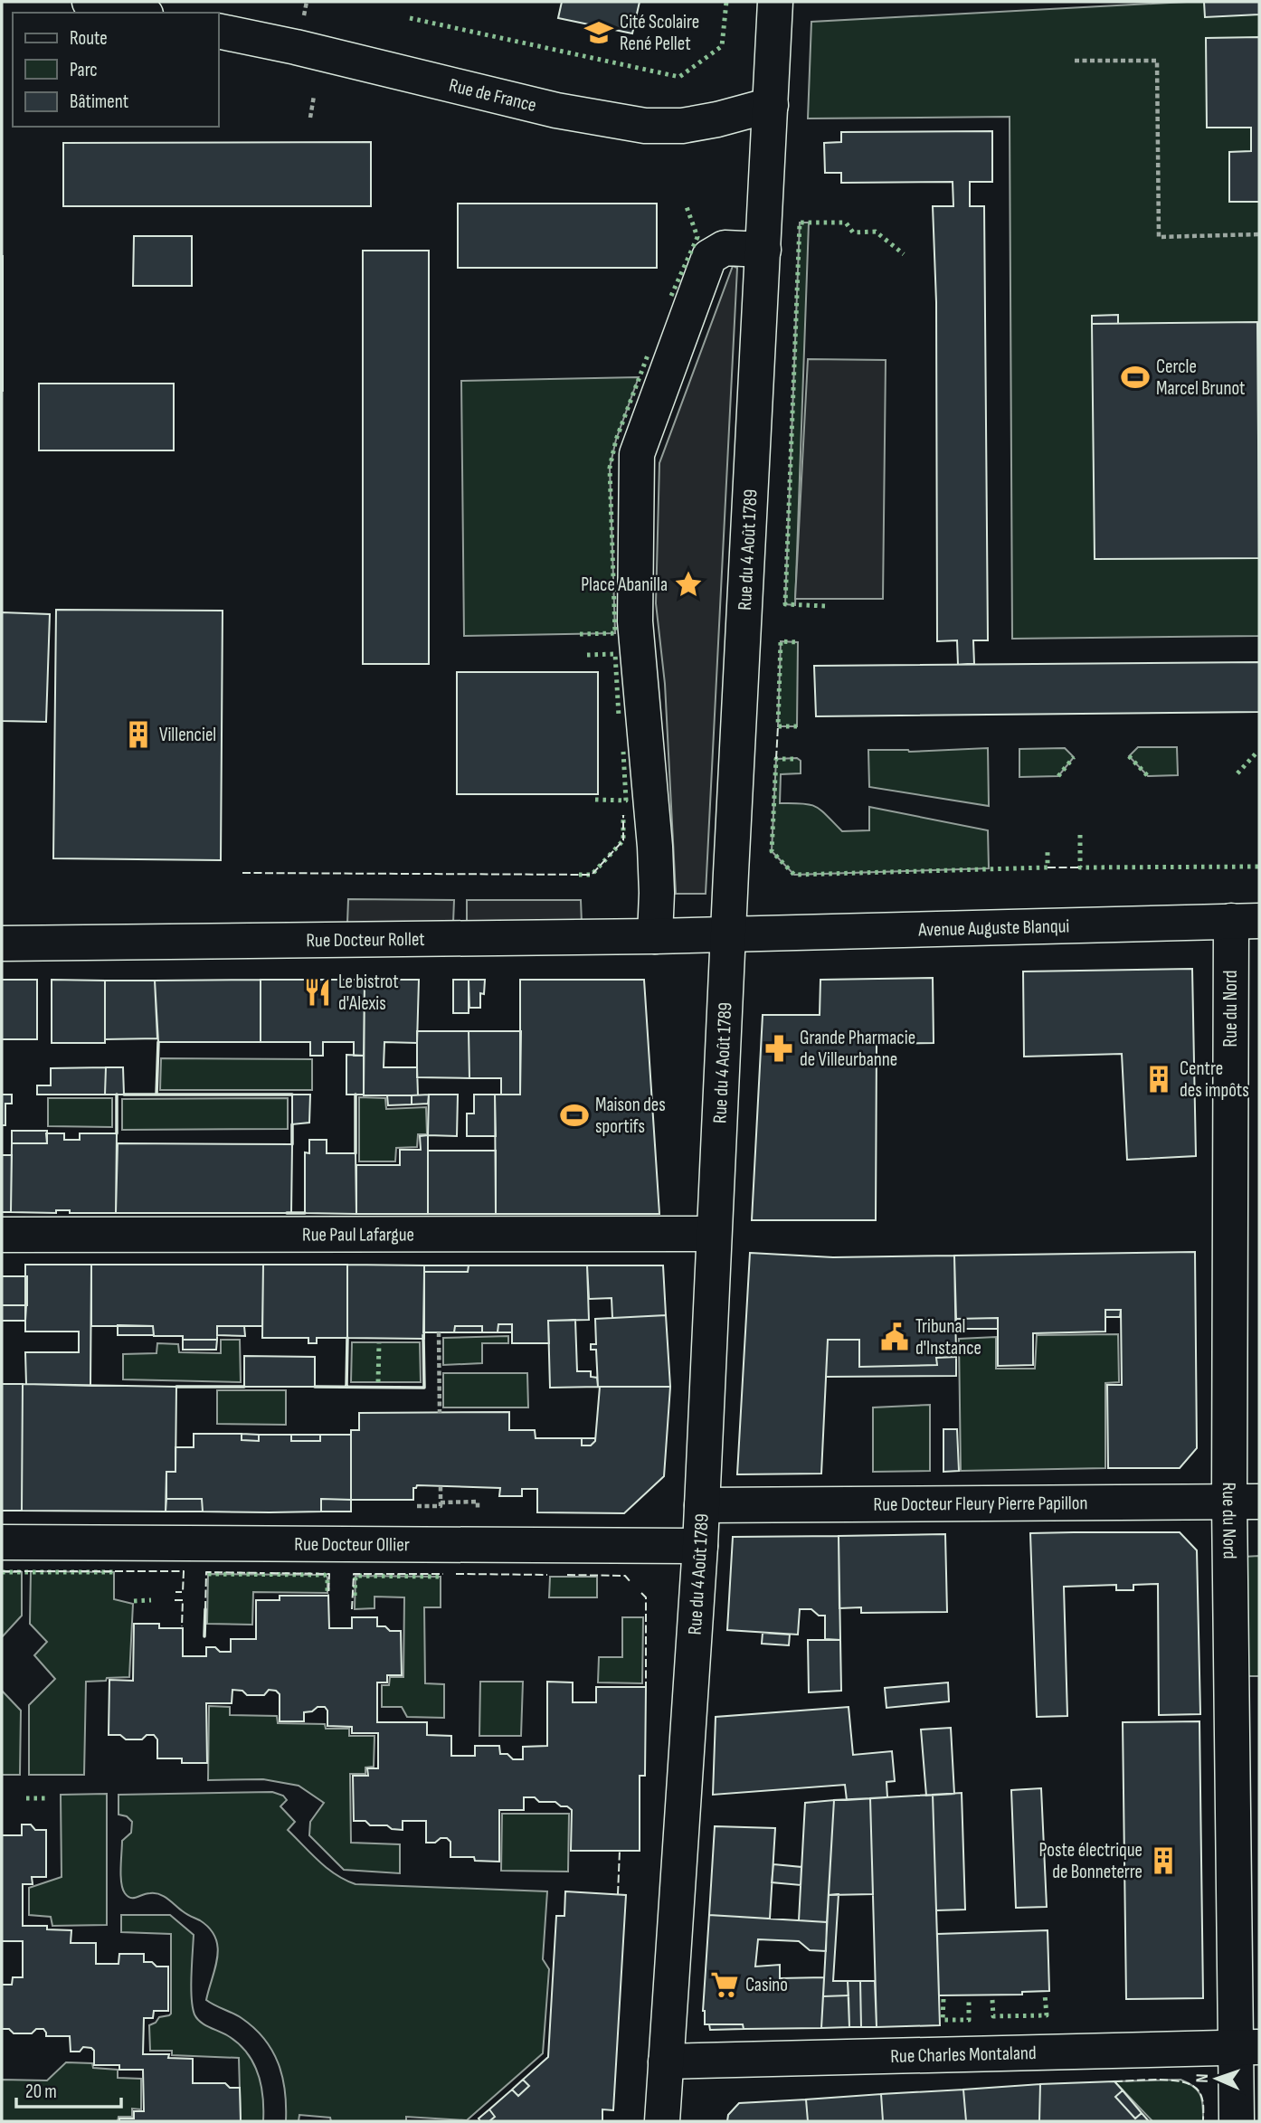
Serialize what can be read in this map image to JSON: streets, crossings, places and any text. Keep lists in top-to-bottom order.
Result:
{
  "streets": {
    "street": [
      "Rue de France",
      "Rue du 4 Août 1789",
      "Avenue Auguste Blanqui",
      "Rue Docteur Rollet",
      "Rue du Nord",
      "Rue Paul Lafargue",
      "Rue Docteur Fleury Pierre Papillon",
      "Rue Docteur Ollier",
      "Rue Charles Montaland"
    ]
  },
  "crossings": [
    ["Rue de France", "Rue du 4 Août 1789"],
    ["Rue du 4 Août 1789", "Avenue Auguste Blanqui"],
    ["Rue du 4 Août 1789", "Rue Docteur Rollet"],
    ["Rue du 4 Août 1789", "Rue Paul Lafargue"],
    ["Rue du 4 Août 1789", "Rue Docteur Fleury Pierre Papillon"],
    ["Rue du 4 Août 1789", "Rue Docteur Ollier"],
    ["Rue du 4 Août 1789", "Rue Charles Montaland"],
    ["Avenue Auguste Blanqui", "Rue Docteur Rollet"],
    ["Avenue Auguste Blanqui", "Rue du Nord"],
    ["Rue du Nord", "Rue Docteur Fleury Pierre Papillon"],
    ["Rue du Nord", "Rue Charles Montaland"]
  ],
  "places": {
    "school or university": ["Cité Scolaire René Pellet"],
    "sports": ["Cercle Marcel Brunot", "Maison des sportifs"],
    "place": ["Place Abanilla"],
    "building": ["Villenciel", "Centre des impôts", "Poste électrique de Bonneterre"],
    "restaurant": ["Le bistrot d'Alexis"],
    "pharmacy": ["Grande Pharmacie de Villeurbanne"],
    "public building": ["Tribunal d'Instance"],
    "supermarket": ["Casino"]
  },
  "legend": ["Route", "Parc", "Bâtiment"],
  "scale_bar": "20 m",
  "north": "left"
}
